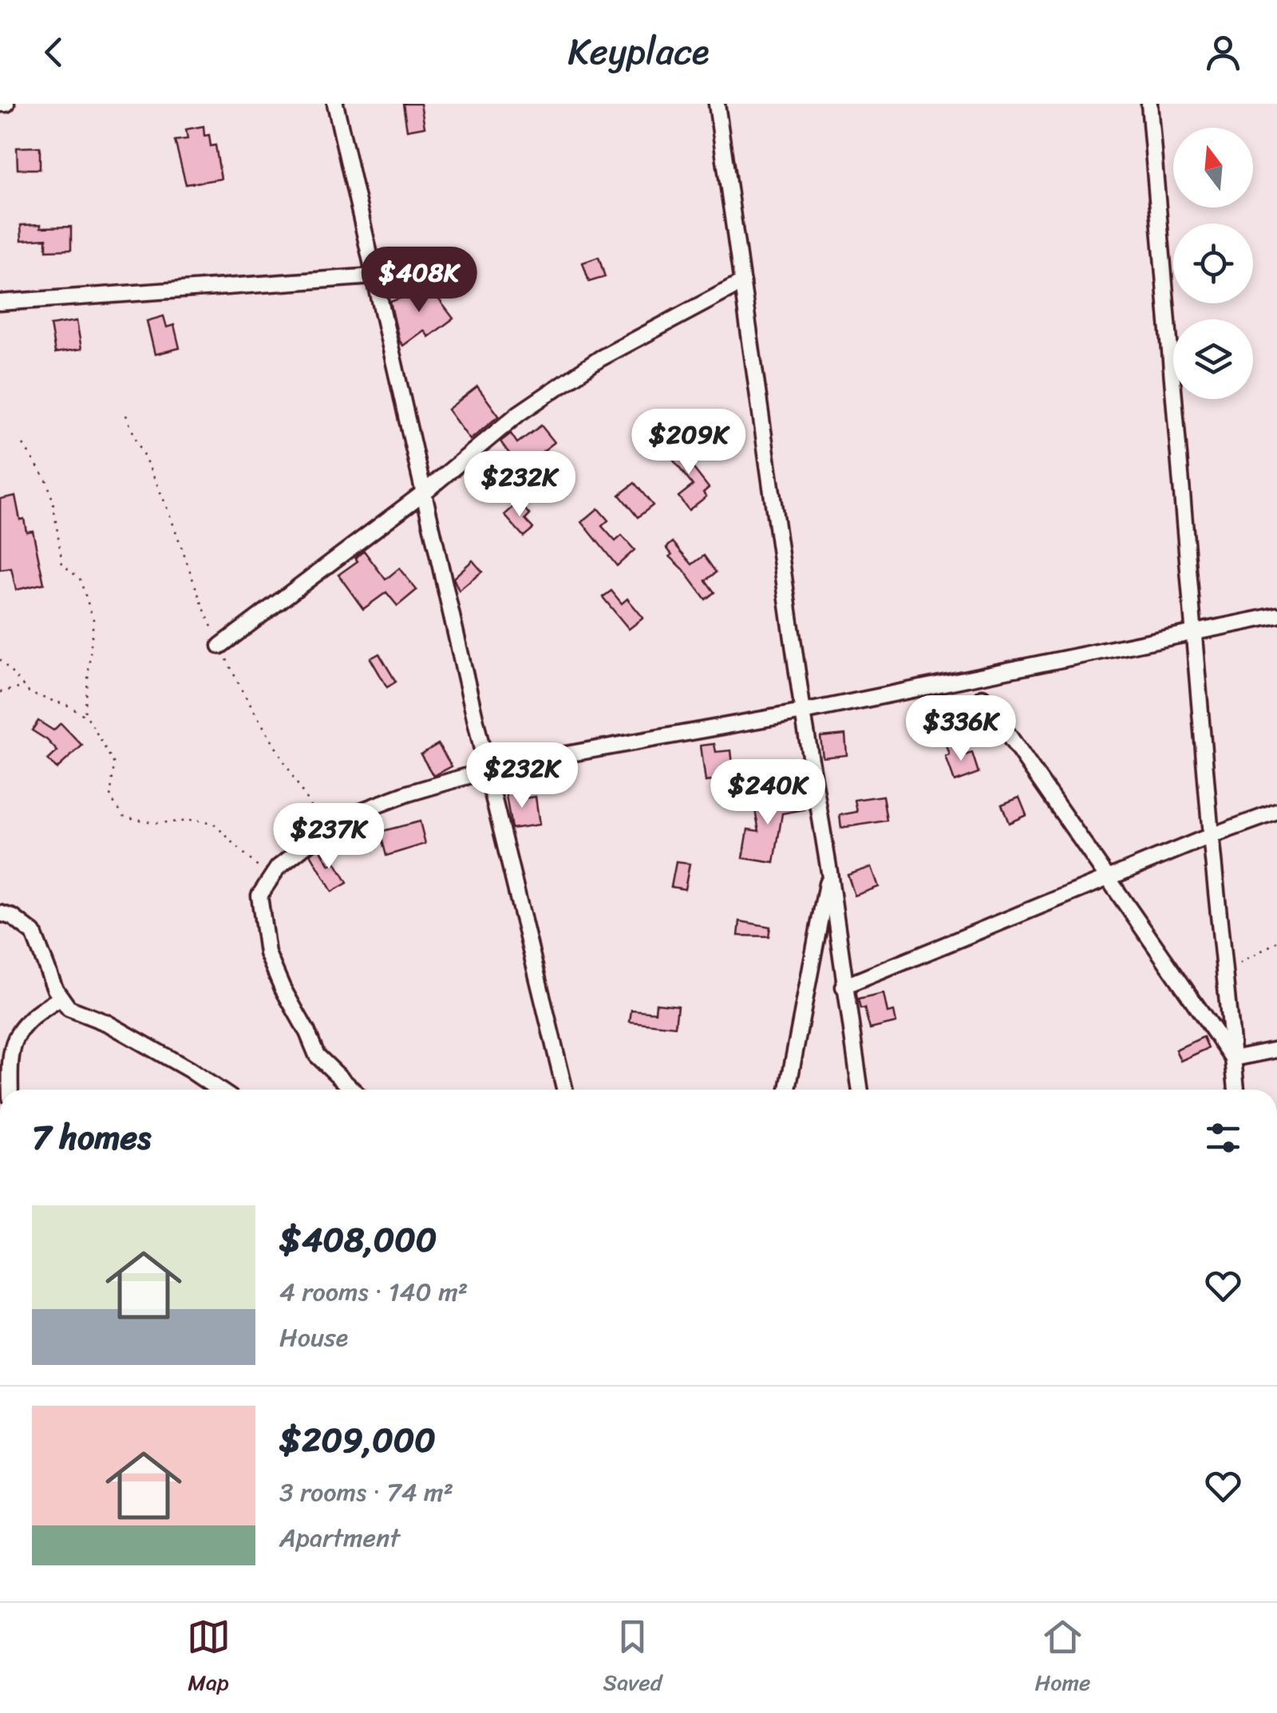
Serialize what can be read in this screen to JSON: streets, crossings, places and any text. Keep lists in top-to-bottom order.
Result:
{
  "north": "top",
  "page": {
    "header": "Keyplace",
    "price": [
      "$408K",
      "$209K",
      "$232K",
      "$336K",
      "$232K",
      "$240K",
      "$237K"
    ],
    "heading": "7 homes",
    "list": [
      {
        "name": "$408,000",
        "note": "4 rooms · 140 m² · House"
      },
      {
        "name": "$209,000",
        "note": "3 rooms · 74 m² · Apartment"
      }
    ],
    "tabs": ["Map", "Saved", "Home"]
  }
}
